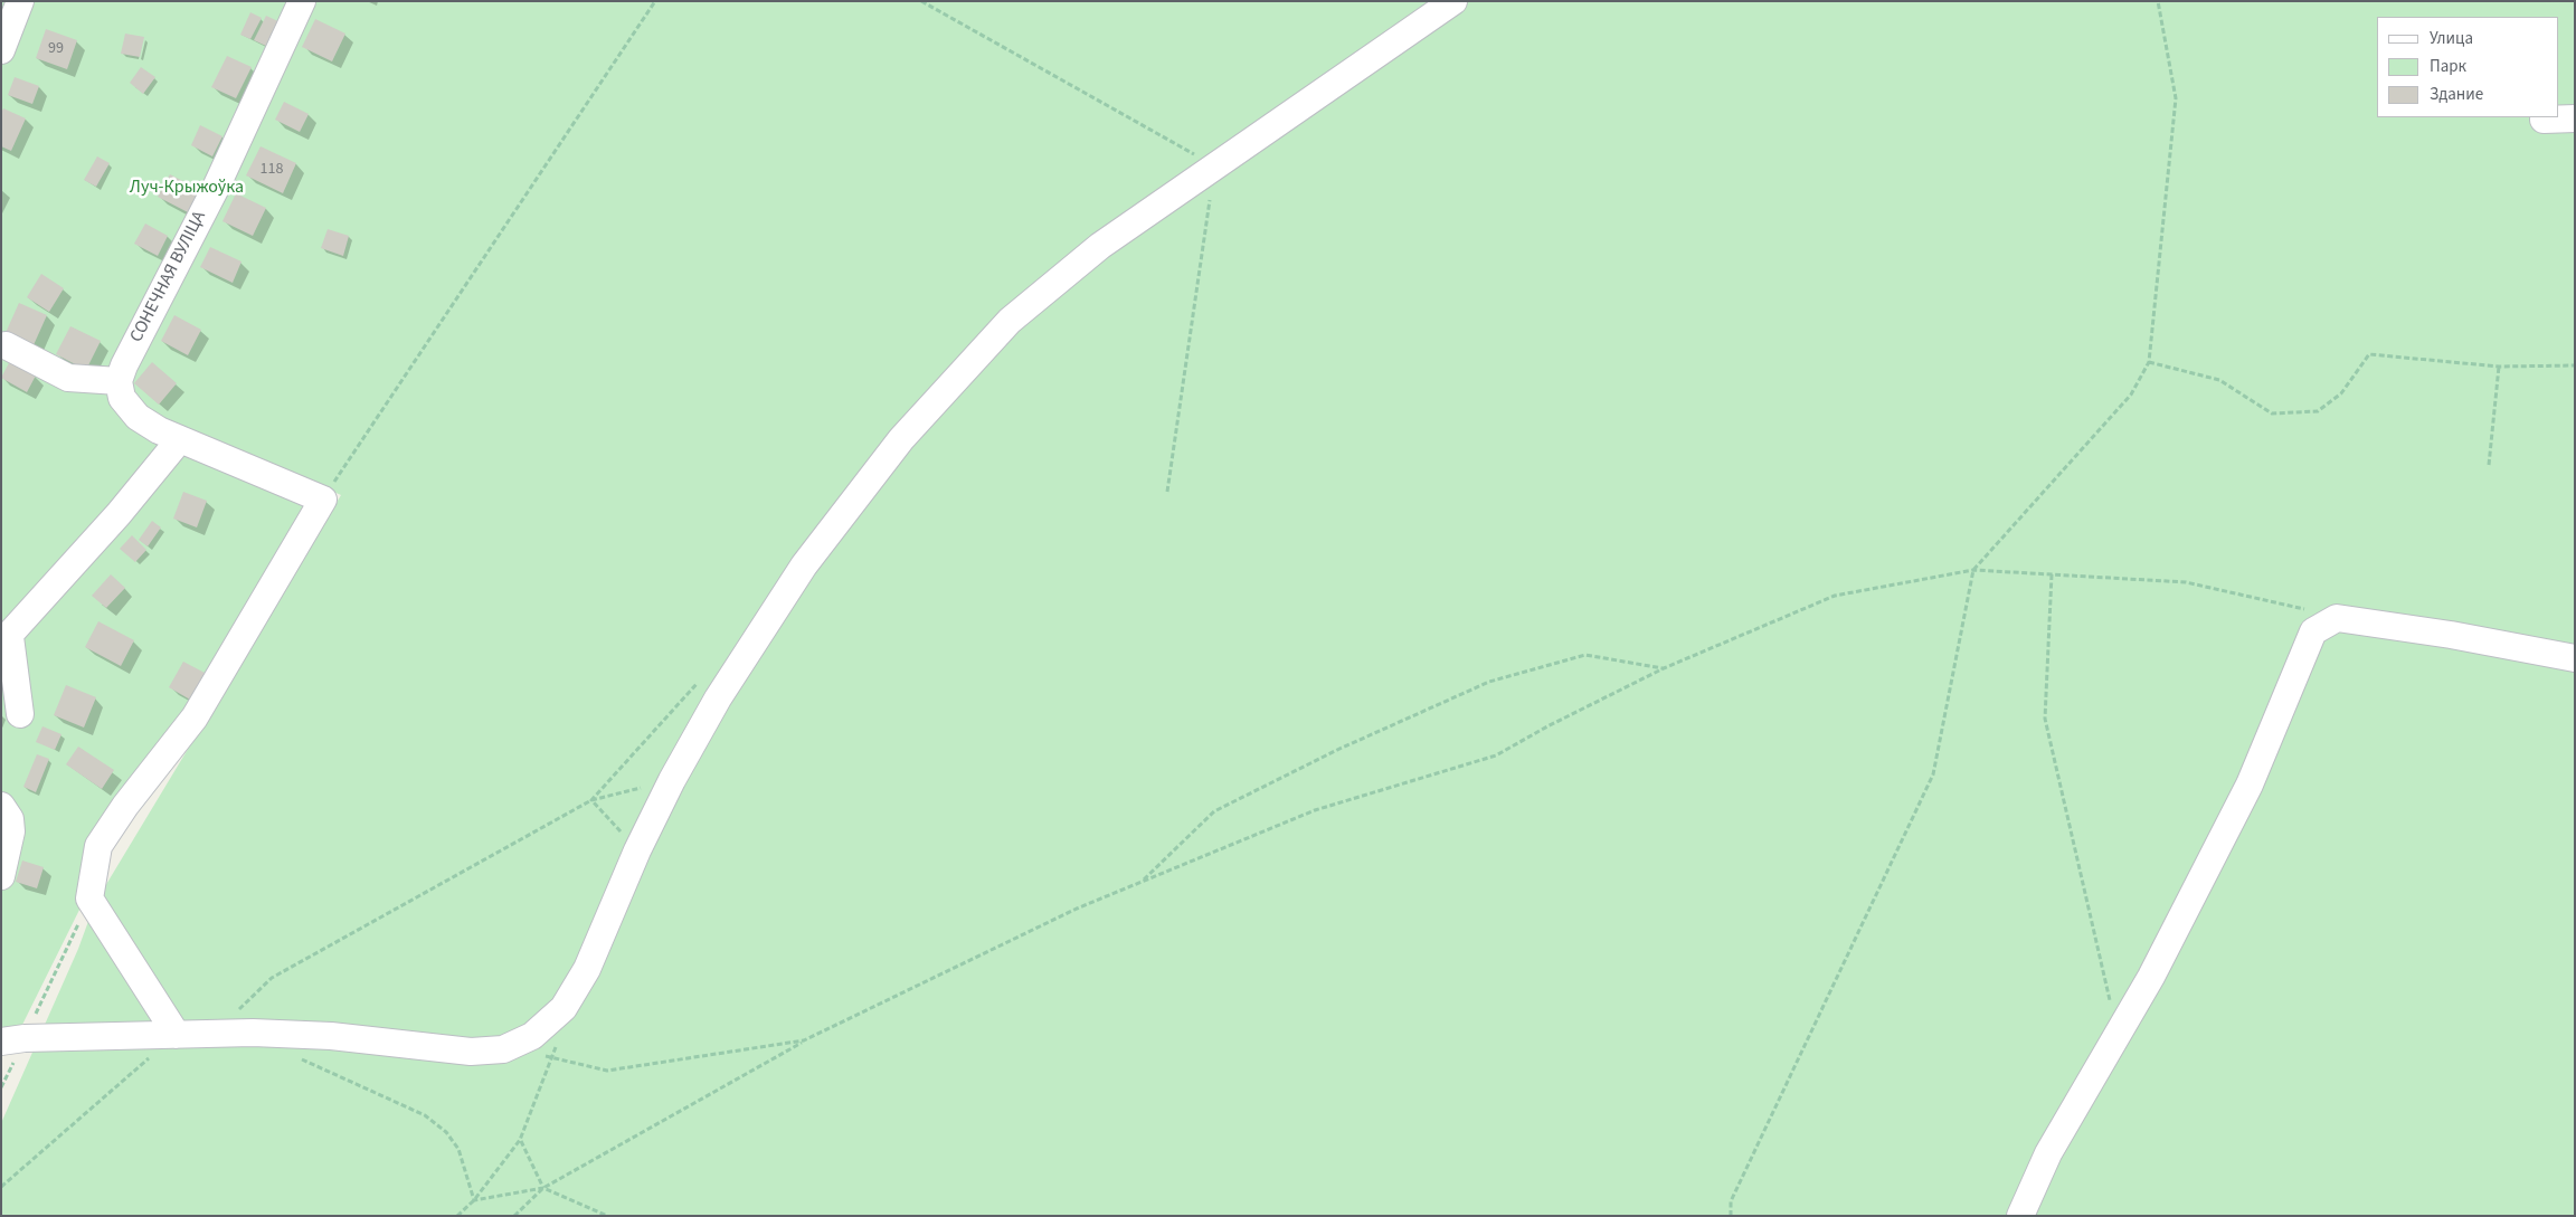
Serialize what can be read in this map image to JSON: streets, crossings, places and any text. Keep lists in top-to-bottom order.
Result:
{
  "streets": {
    "street": ["СОНЕЧНАЯ ВУЛІЦА"]
  },
  "parks": ["Луч-Крыжоўка"],
  "house_numbers": ["99", "118"],
  "legend": ["Улица", "Парк", "Здание"]
}
